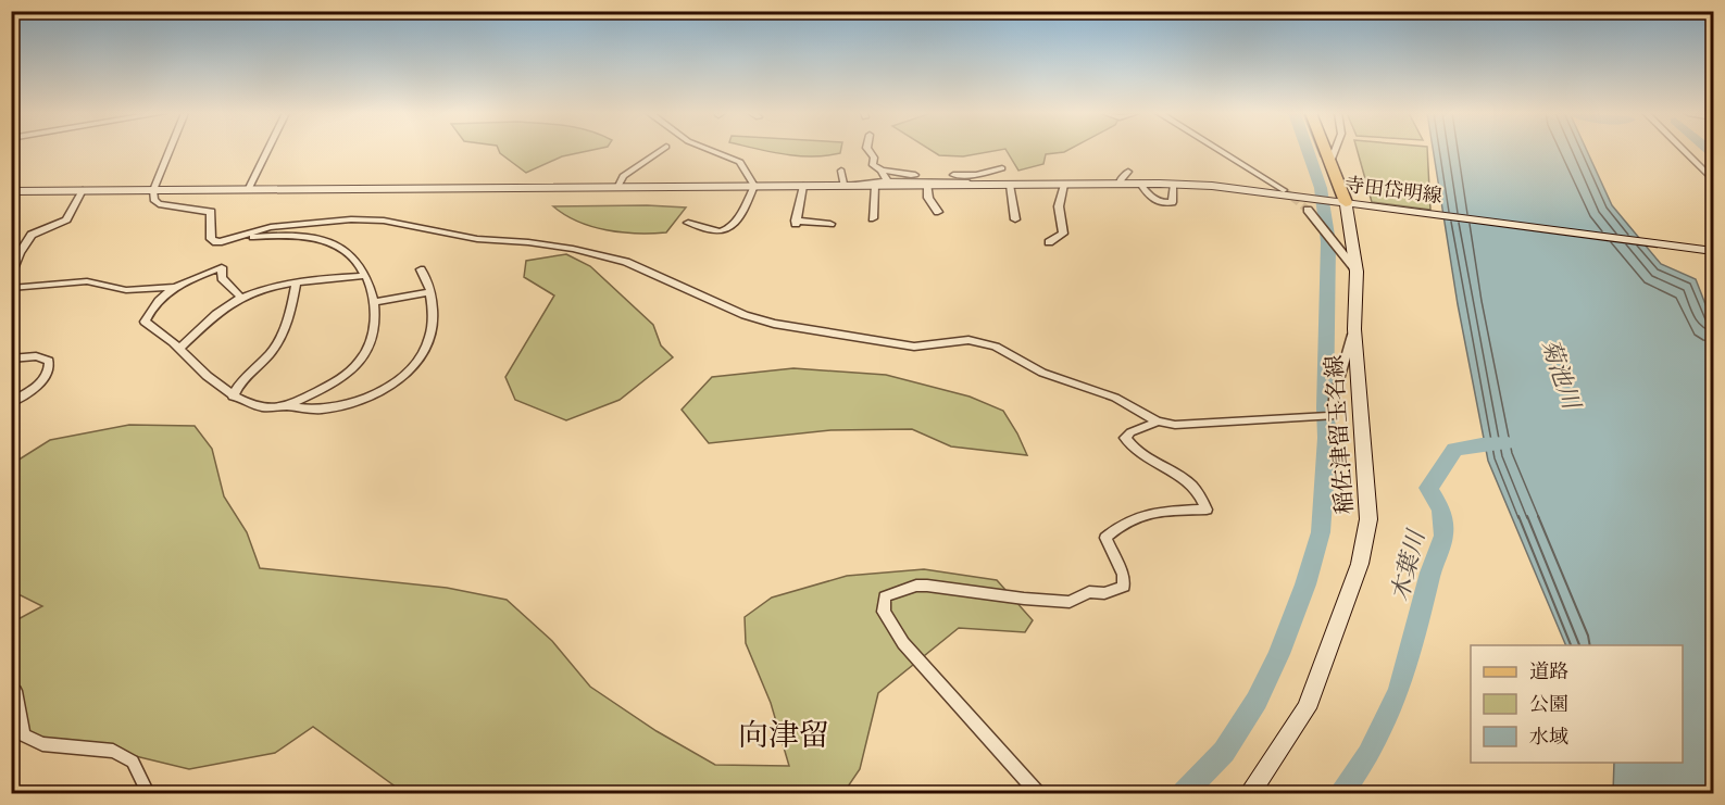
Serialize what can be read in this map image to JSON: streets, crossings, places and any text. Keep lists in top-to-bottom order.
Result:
{
  "streets": {
    "main road": ["寺田岱明線", "稲佐津留玉名線"]
  },
  "crossings": [
    ["寺田岱明線", "稲佐津留玉名線"]
  ],
  "districts": ["向津留"],
  "water": ["菊池川", "木葉川"],
  "legend": ["道路", "公園", "水域"]
}
